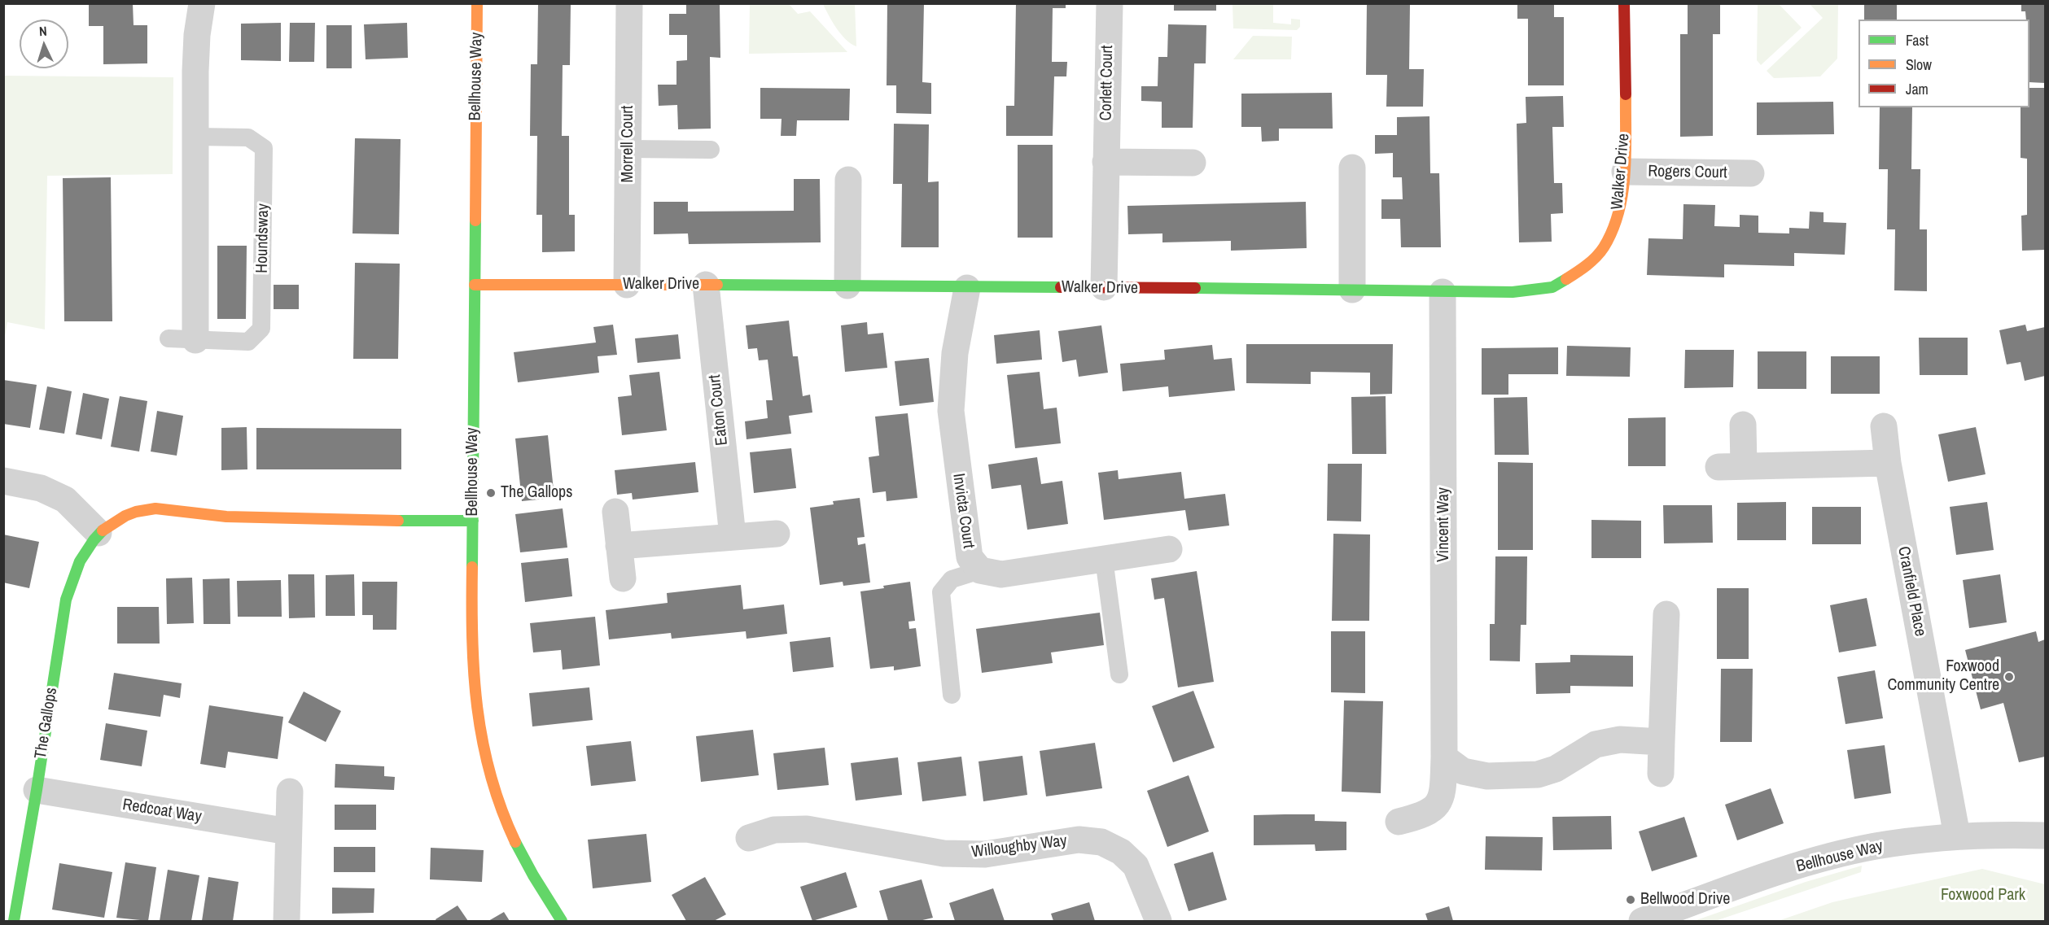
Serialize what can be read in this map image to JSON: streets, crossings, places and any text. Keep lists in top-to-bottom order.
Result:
{
  "streets": {
    "street": [
      "Bellhouse Way",
      "Corlett Court",
      "Morrell Court",
      "Walker Drive",
      "Rogers Court",
      "Eaton Court",
      "Invicta Court",
      "Vincent Way",
      "Cranfield Place",
      "The Gallops",
      "Redcoat Way",
      "Willoughby Way"
    ],
    "lane": ["Houndsway"]
  },
  "crossings": [
    ["Bellhouse Way", "Walker Drive"],
    ["Bellhouse Way", "Cranfield Place"],
    ["Bellhouse Way", "The Gallops"],
    ["Corlett Court", "Walker Drive"],
    ["Morrell Court", "Walker Drive"],
    ["Walker Drive", "Rogers Court"],
    ["Walker Drive", "Eaton Court"],
    ["Walker Drive", "Invicta Court"],
    ["Walker Drive", "Vincent Way"],
    ["The Gallops", "Redcoat Way"]
  ],
  "parks": ["Foxwood Park"],
  "places": ["The Gallops", "Foxwood Community Centre", "Bellwood Drive"],
  "legend": ["Fast", "Slow", "Jam"],
  "north": "top"
}
